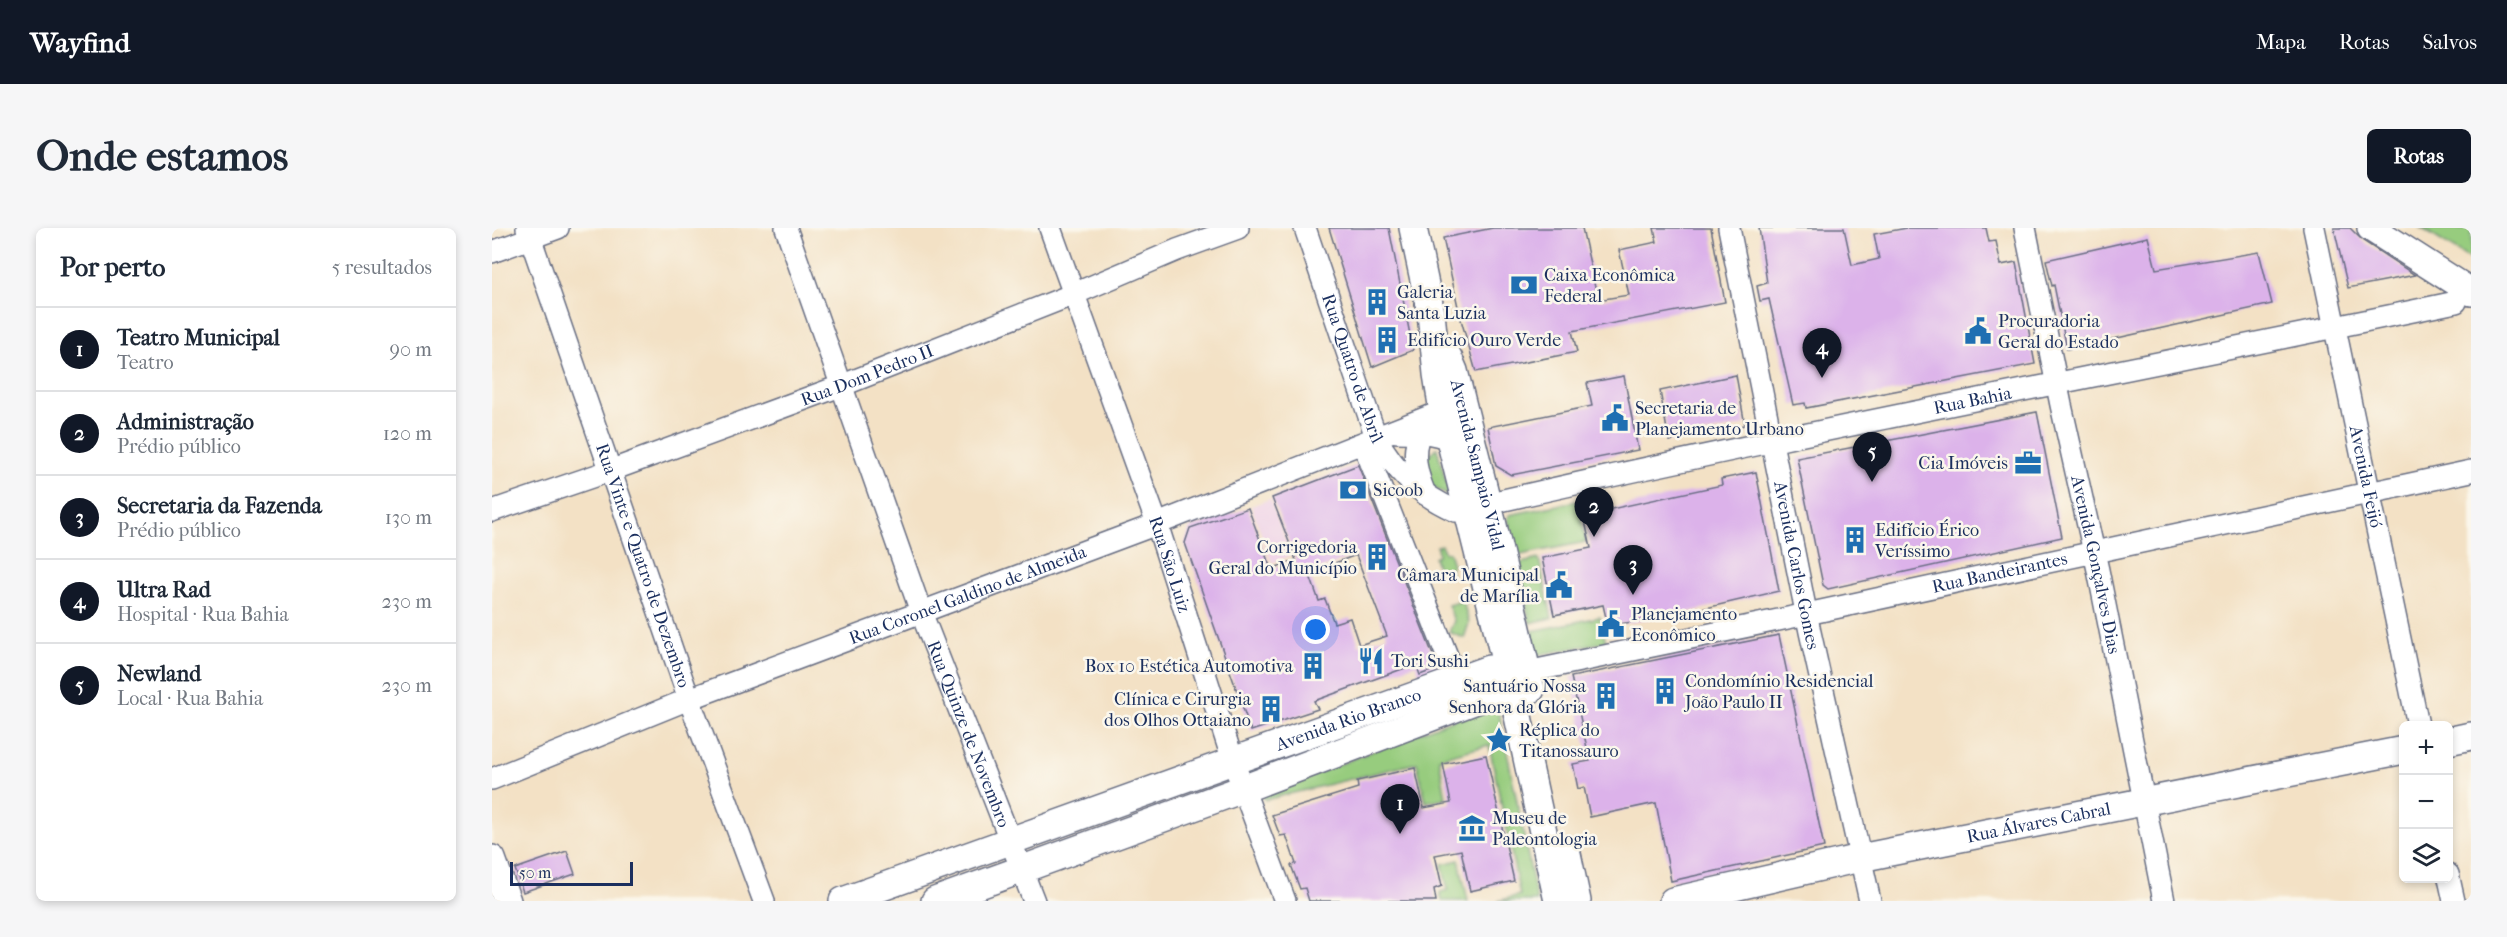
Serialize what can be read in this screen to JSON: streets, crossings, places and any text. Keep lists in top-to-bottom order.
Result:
{
  "streets": {
    "main road": ["Avenida Sampaio Vidal", "Avenida Rio Branco", "Rua Álvares Cabral"],
    "street": [
      "Rua Quatro de Abril",
      "Rua Dom Pedro II",
      "Rua Bahia",
      "Avenida Feijó",
      "Rua São Luiz",
      "Avenida Gonçalves Dias",
      "Rua Vinte e Quatro de Dezembro",
      "Avenida Carlos Gomes",
      "Rua Bandeirantes",
      "Rua Coronel Galdino de Almeida",
      "Rua Quinze de Novembro"
    ]
  },
  "crossings": [
    ["Rua Quatro de Abril", "Rua Bahia"],
    ["Rua Quatro de Abril", "Avenida Sampaio Vidal"],
    ["Rua Quatro de Abril", "Rua Coronel Galdino de Almeida"],
    ["Rua Dom Pedro II", "Rua São Luiz"],
    ["Rua Dom Pedro II", "Rua Vinte e Quatro de Dezembro"],
    ["Rua Dom Pedro II", "Rua Quinze de Novembro"],
    ["Rua Bahia", "Avenida Sampaio Vidal"],
    ["Rua Bahia", "Avenida Feijó"],
    ["Rua Bahia", "Avenida Gonçalves Dias"],
    ["Rua Bahia", "Avenida Carlos Gomes"],
    ["Avenida Sampaio Vidal", "Rua Bandeirantes"],
    ["Avenida Sampaio Vidal", "Rua Coronel Galdino de Almeida"],
    ["Avenida Sampaio Vidal", "Avenida Rio Branco"],
    ["Avenida Feijó", "Rua Bandeirantes"],
    ["Rua São Luiz", "Rua Coronel Galdino de Almeida"],
    ["Rua São Luiz", "Avenida Rio Branco"],
    ["Avenida Gonçalves Dias", "Rua Bandeirantes"],
    ["Avenida Gonçalves Dias", "Rua Álvares Cabral"],
    ["Rua Vinte e Quatro de Dezembro", "Rua Coronel Galdino de Almeida"],
    ["Avenida Carlos Gomes", "Rua Bandeirantes"],
    ["Avenida Carlos Gomes", "Rua Álvares Cabral"],
    ["Rua Bandeirantes", "Avenida Rio Branco"],
    ["Rua Coronel Galdino de Almeida", "Rua Quinze de Novembro"],
    ["Avenida Rio Branco", "Rua Quinze de Novembro"]
  ],
  "places": {
    "bank": ["Caixa Econômica Federal", "Sicoob"],
    "building": [
      "Galeria Santa Luzia",
      "Edifício Ouro Verde",
      "Edifício Érico Veríssimo",
      "Corrigedoria Geral do Município",
      "Box 10 Estética Automotiva",
      "Condomínio Residencial João Paulo II",
      "Santuário Nossa Senhora da Glória",
      "Clínica e Cirurgia dos Olhos Ottaiano"
    ],
    "public building": [
      "Procuradoria Geral do Estado",
      "Secretaria de Planejamento Urbano",
      "Câmara Municipal de Marília",
      "Planejamento Econômico"
    ],
    "office": ["Cia Imóveis"],
    "restaurant": ["Tori Sushi"],
    "place": ["Réplica do Titanossauro"],
    "museum": ["Museu de Paleontologia"]
  },
  "scale_bar": "50 m",
  "page": {
    "header": "Wayfind",
    "nav": ["Mapa", "Rotas", "Salvos"],
    "buttons": "Rotas",
    "title": "Onde estamos",
    "heading": ["Por perto", "5 resultados"],
    "list": [
      {
        "mark": "1",
        "name": "Teatro Municipal",
        "note": "Teatro",
        "value": "90 m"
      },
      {
        "mark": "2",
        "name": "Administração",
        "note": "Prédio público",
        "value": "120 m"
      },
      {
        "mark": "3",
        "name": "Secretaria da Fazenda",
        "note": "Prédio público",
        "value": "130 m"
      },
      {
        "mark": "4",
        "name": "Ultra Rad",
        "note": "Hospital · Rua Bahia",
        "value": "230 m"
      },
      {
        "mark": "5",
        "name": "Newland",
        "note": "Local · Rua Bahia",
        "value": "230 m"
      }
    ],
    "pins": [
      "4",
      "5",
      "2",
      "3",
      "1"
    ],
    "map_buttons": ["+", "−"],
    "scale": "50 m"
  }
}
